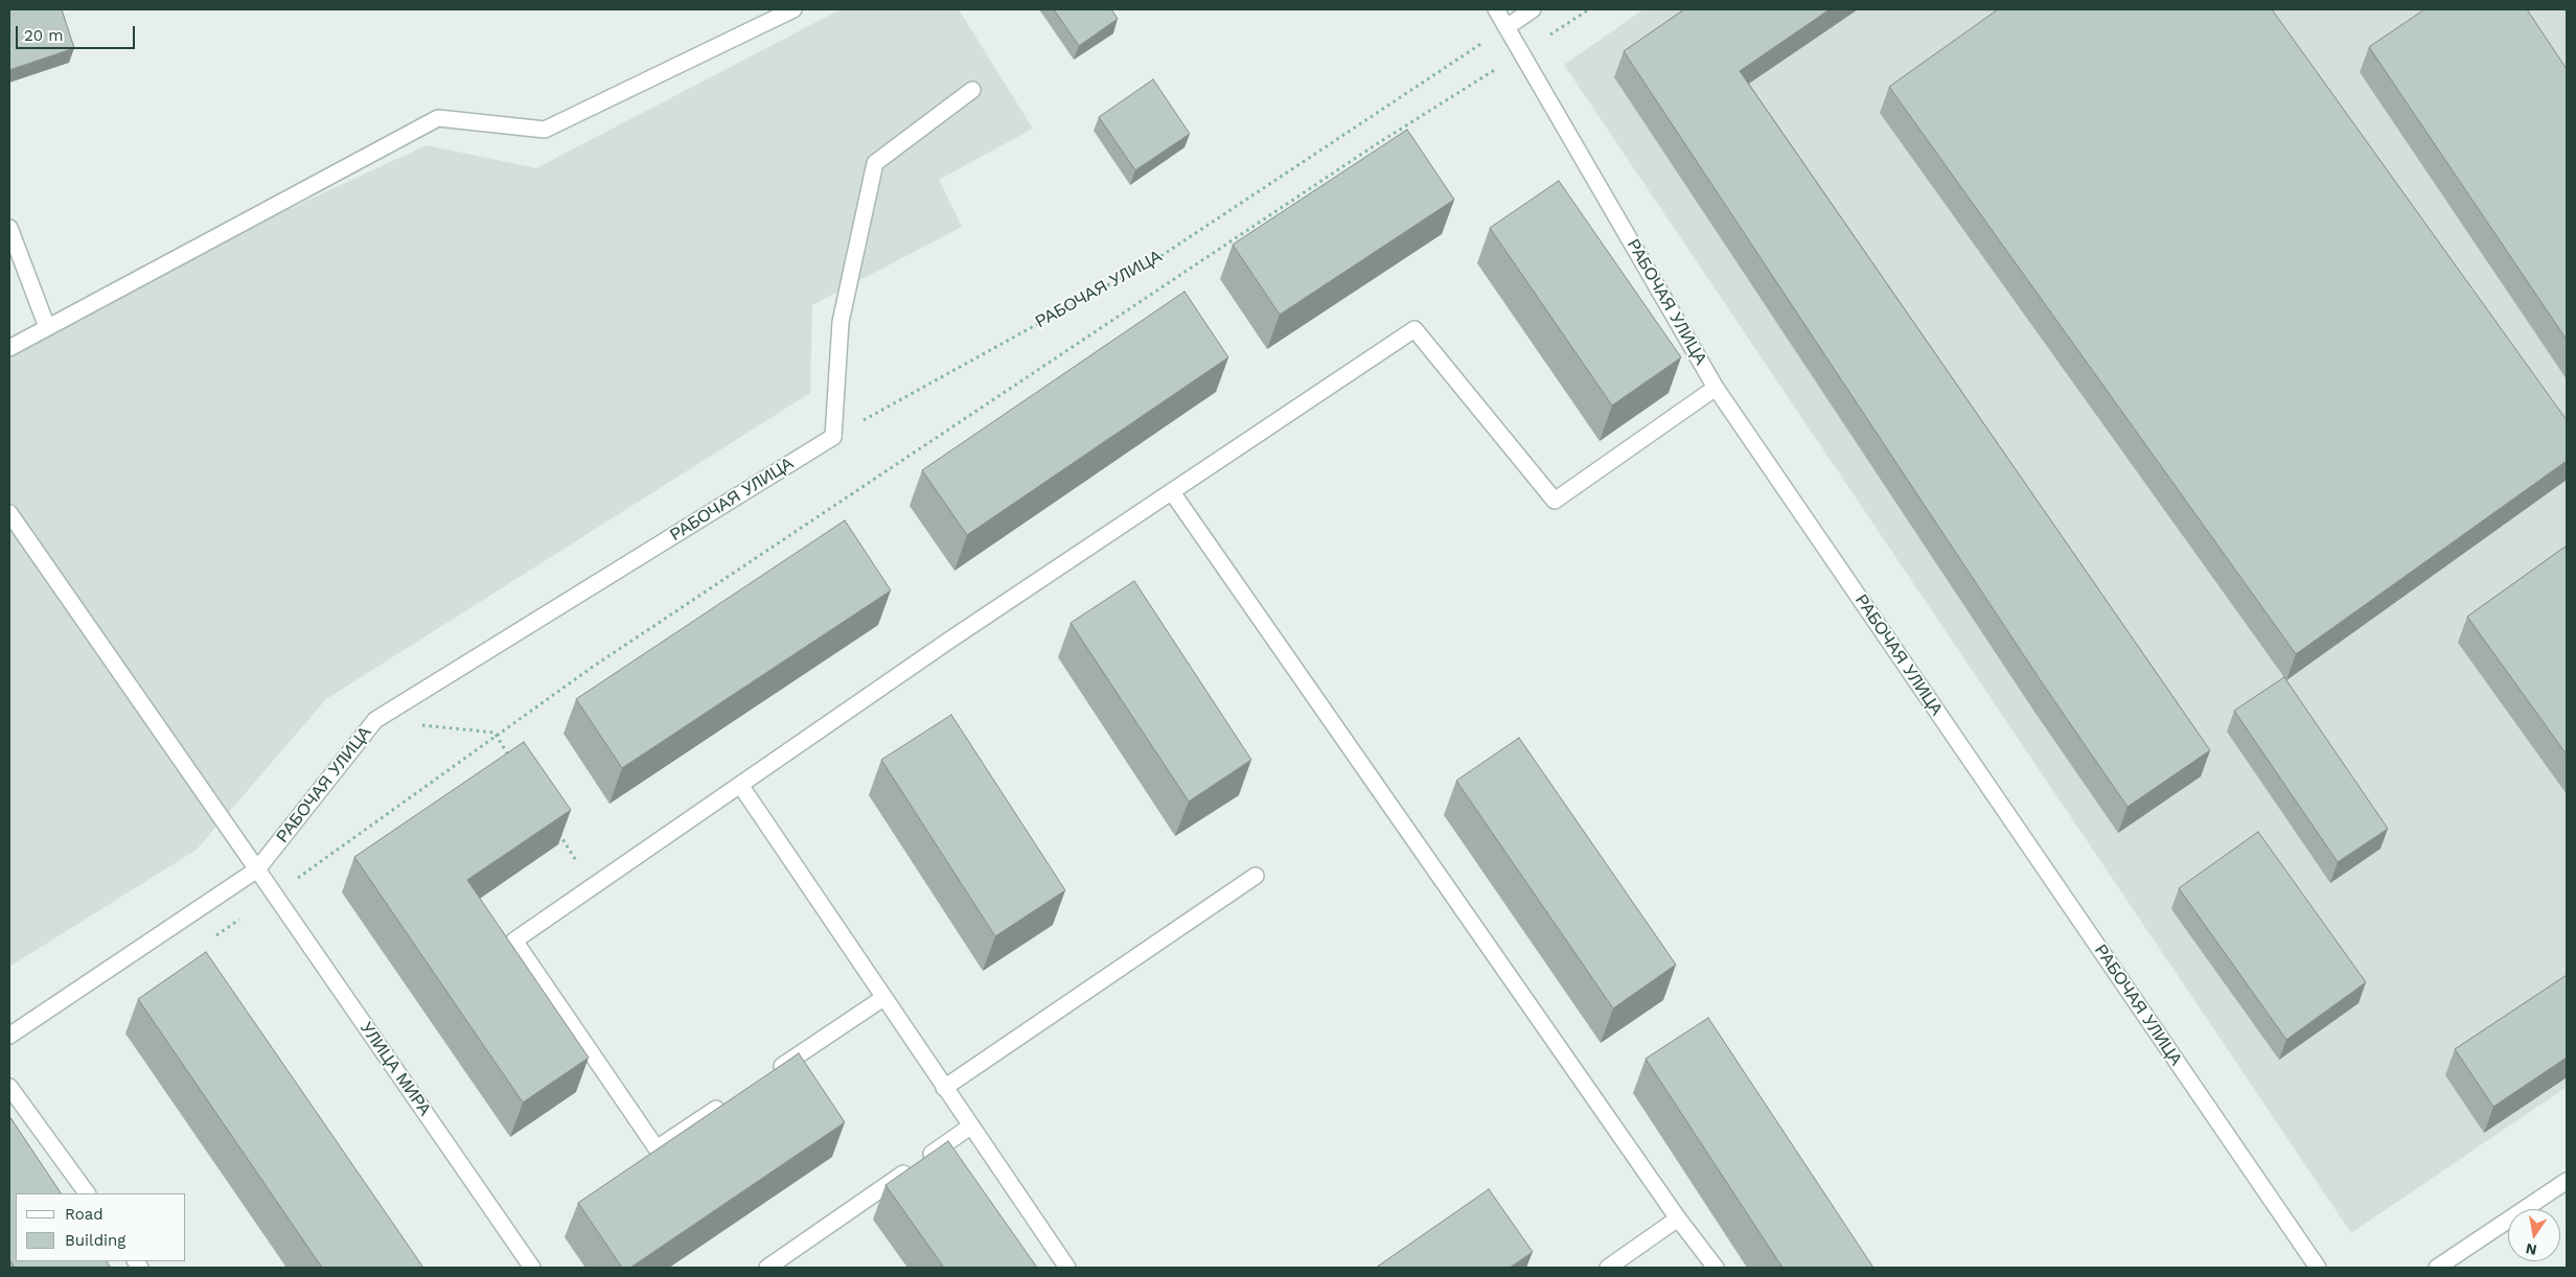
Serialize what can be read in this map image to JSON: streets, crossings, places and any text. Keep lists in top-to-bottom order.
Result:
{
  "streets": {
    "street": ["РАБОЧАЯ УЛИЦА", "УЛИЦА МИРА"]
  },
  "crossings": [
    ["РАБОЧАЯ УЛИЦА", "УЛИЦА МИРА"]
  ],
  "legend": ["Road", "Building"],
  "scale_bar": "20 m",
  "north": "bottom"
}
